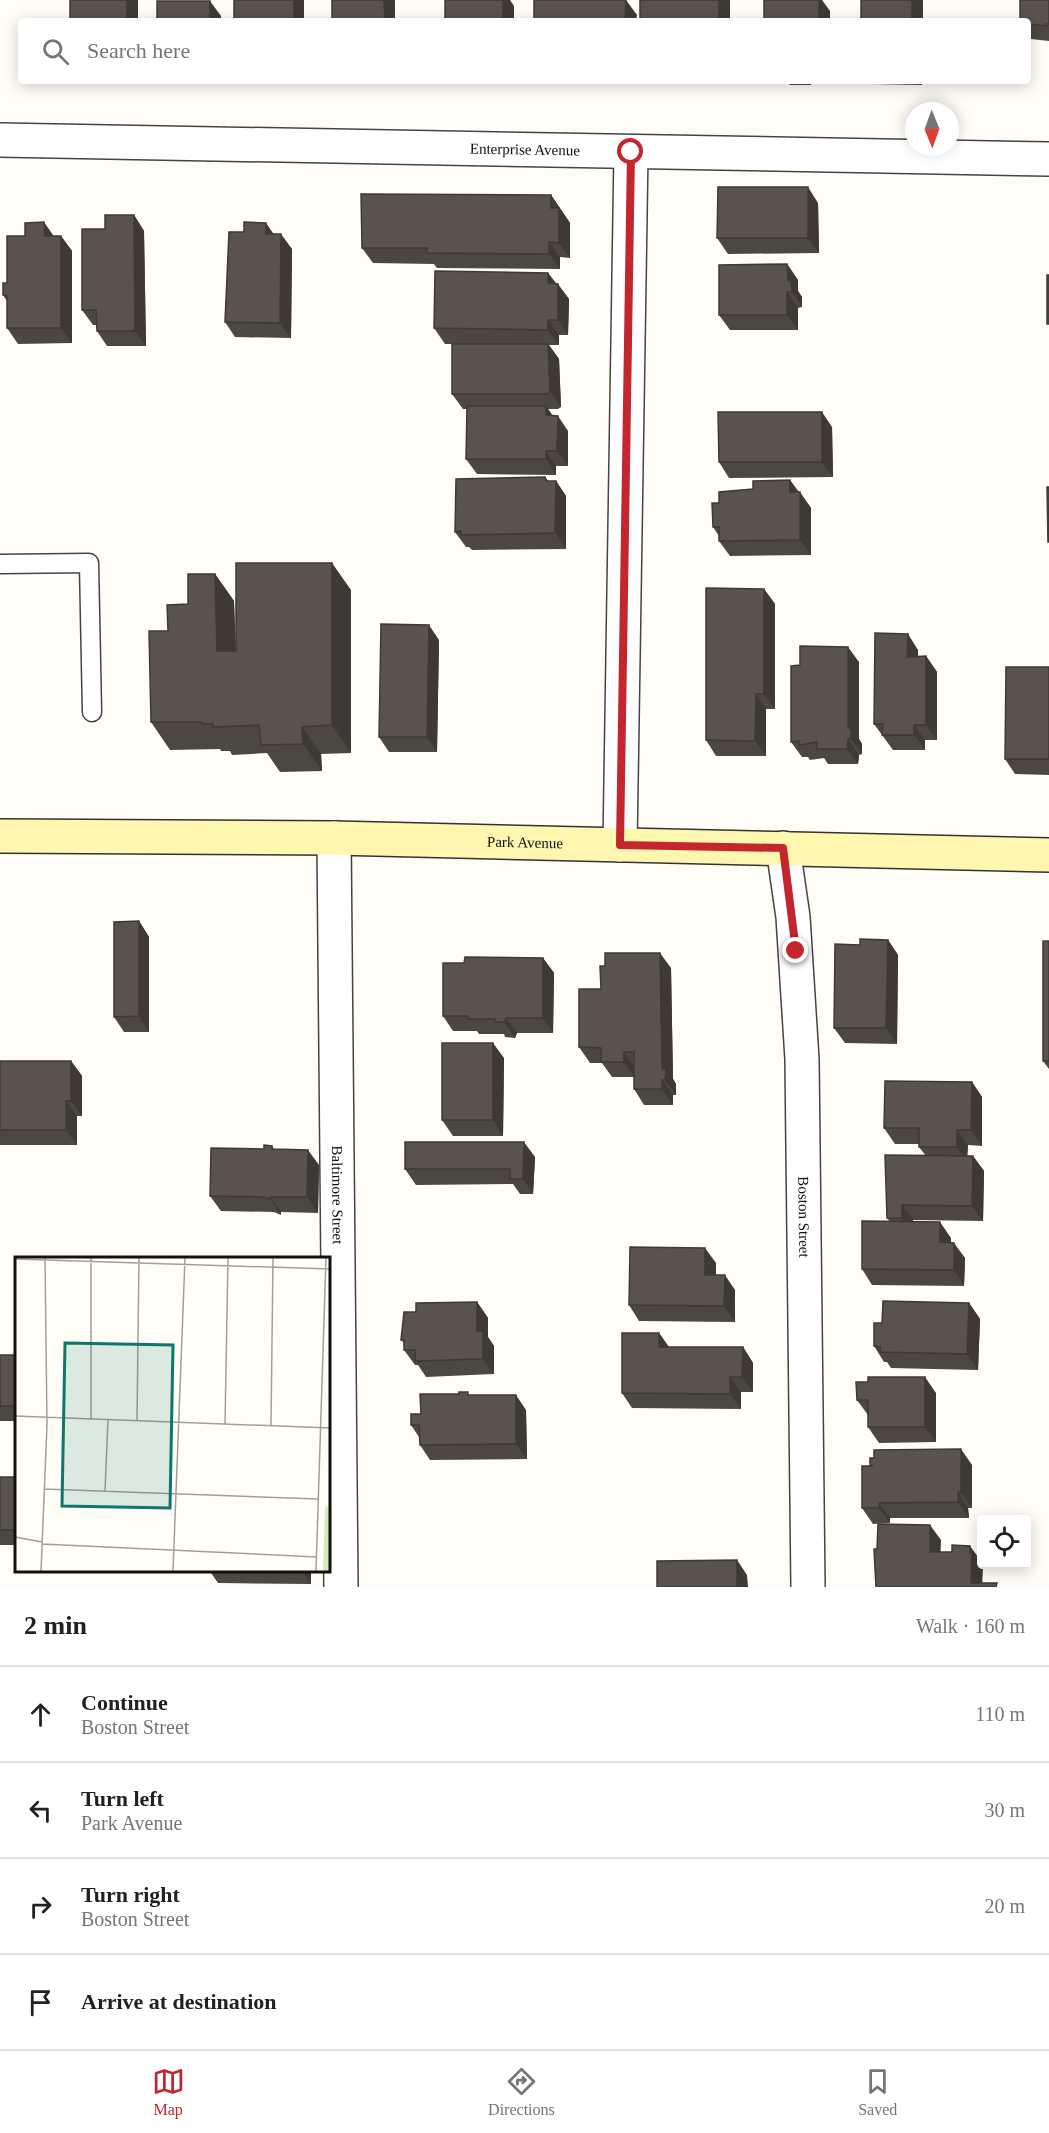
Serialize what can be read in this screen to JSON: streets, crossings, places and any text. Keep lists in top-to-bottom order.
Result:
{
  "streets": {
    "main road": ["Park Avenue"],
    "street": ["Enterprise Avenue", "Baltimore Street", "Boston Street"]
  },
  "crossings": [
    ["Park Avenue", "Baltimore Street"],
    ["Park Avenue", "Boston Street"]
  ],
  "north": "bottom",
  "page": {
    "search": "Search here",
    "heading": ["2 min", "Walk · 160 m"],
    "list": [
      ["Continue", "Boston Street", "110 m"],
      ["Turn left", "Park Avenue", "30 m"],
      ["Turn right", "Boston Street", "20 m"],
      "Arrive at destination"
    ],
    "nav": ["Map", "Directions", "Saved"]
  }
}
